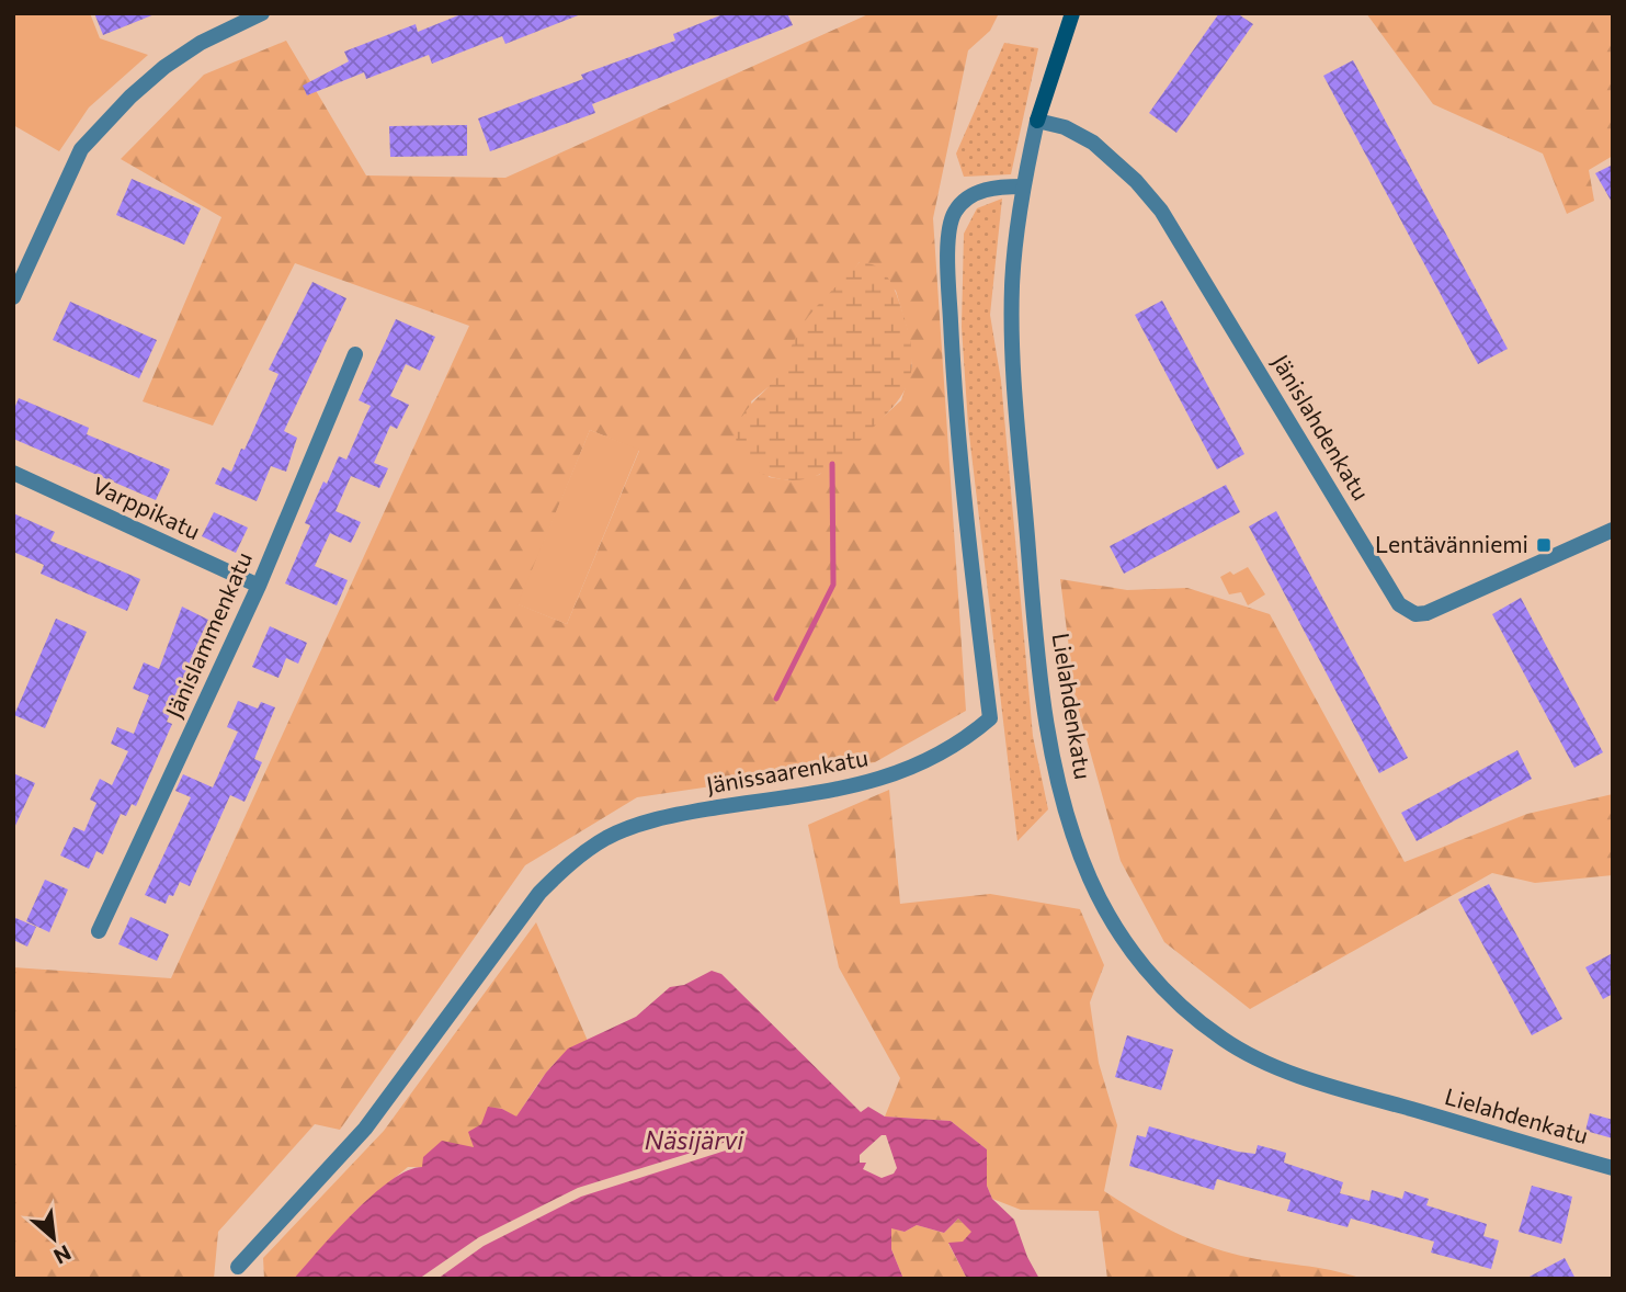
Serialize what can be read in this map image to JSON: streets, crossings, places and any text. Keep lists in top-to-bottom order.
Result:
{
  "streets": {
    "main road": ["Lielahdenkatu"],
    "street": [
      "Jänislahdenkatu",
      "Varppikatu",
      "Jänislammenkatu",
      "Jänissaarenkatu"
    ]
  },
  "crossings": [
    ["Jänislahdenkatu", "Lielahdenkatu"],
    ["Varppikatu", "Jänislammenkatu"],
    ["Lielahdenkatu", "Jänissaarenkatu"]
  ],
  "water": ["Näsijärvi"],
  "places": {
    "transit": ["Lentävänniemi"]
  },
  "north": "bottom right"
}
